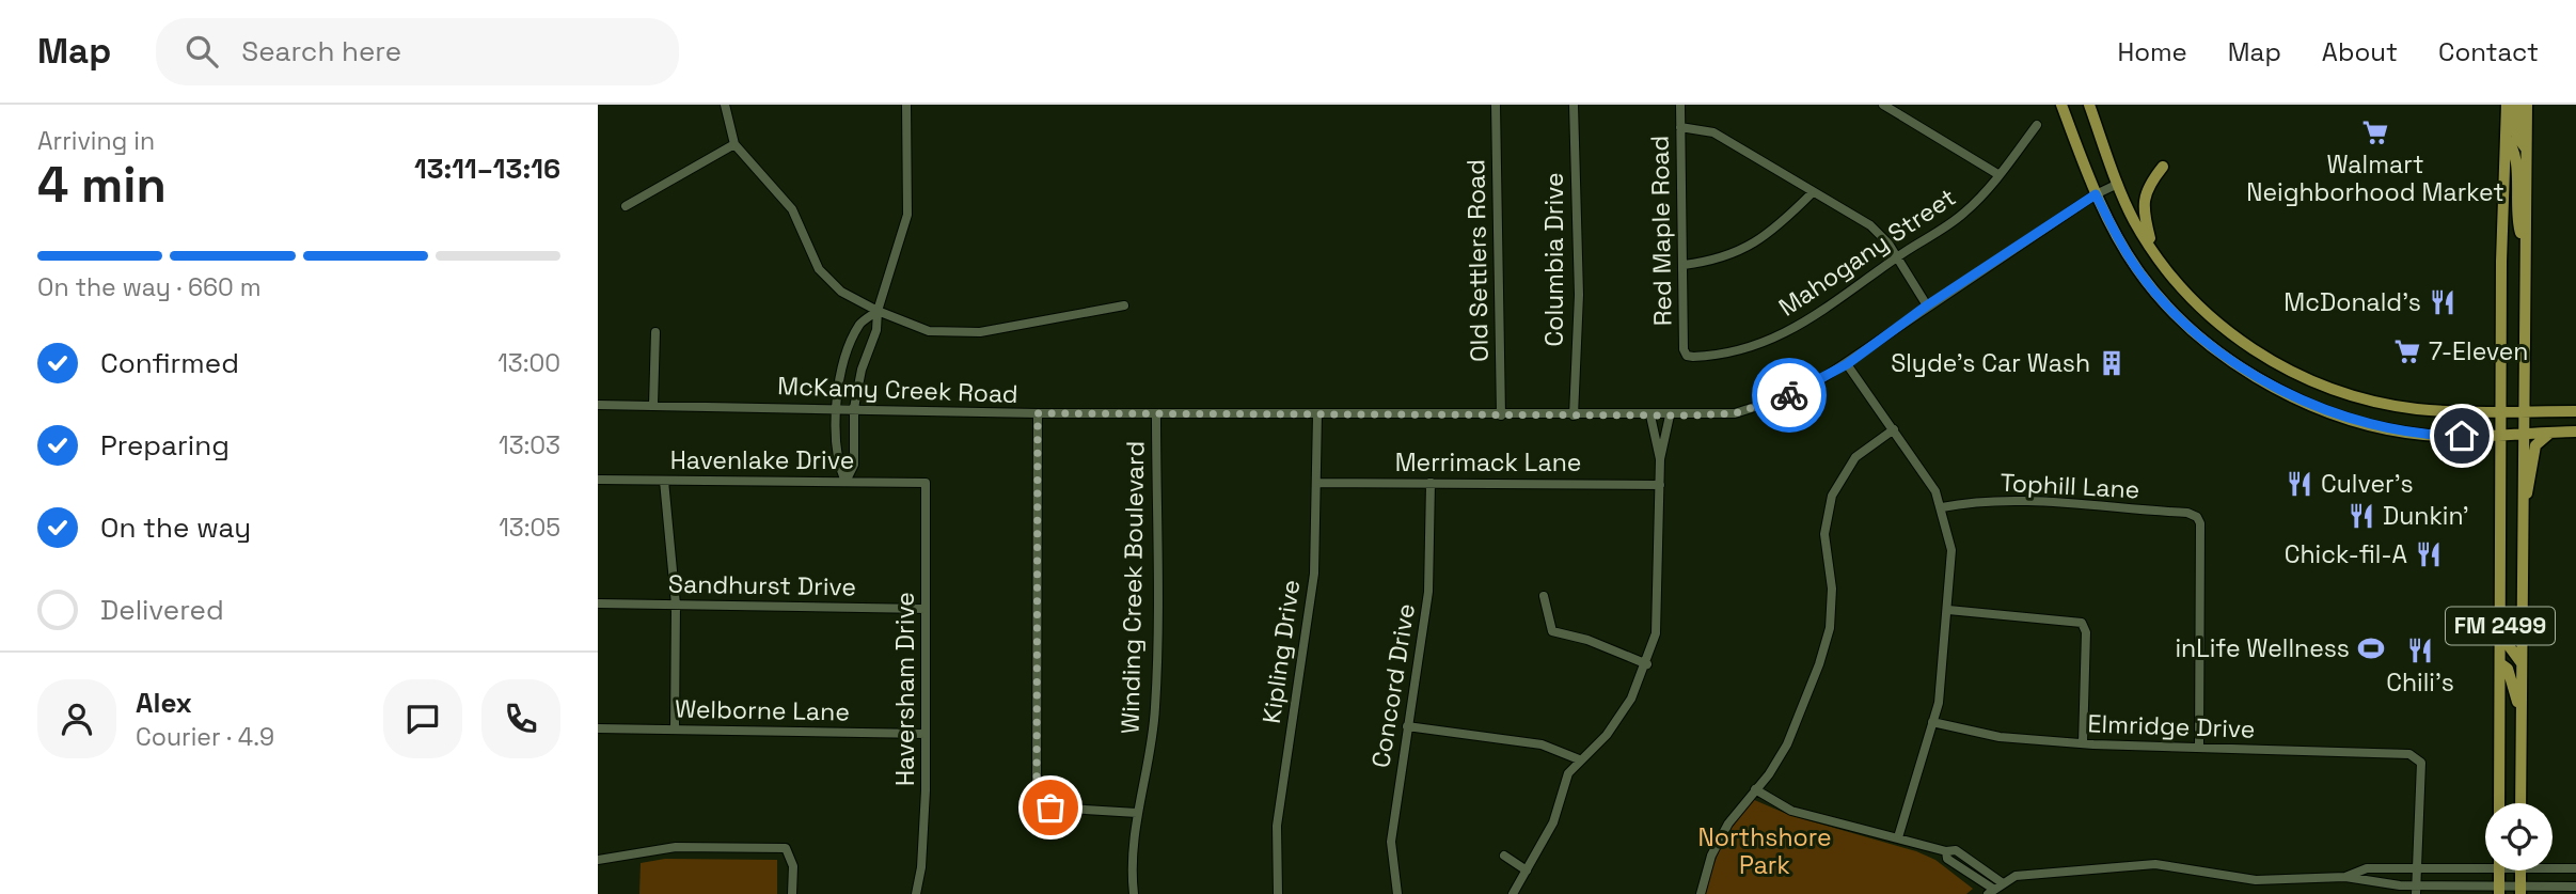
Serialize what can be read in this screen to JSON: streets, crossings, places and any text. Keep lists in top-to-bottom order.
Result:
{
  "streets": {
    "main road": ["FM 2499"],
    "street": [
      "Red Maple Road",
      "Mahogany Street",
      "Columbia Drive",
      "Old Settlers Road",
      "McKamy Creek Road",
      "Havenlake Drive",
      "Merrimack Lane",
      "Tophill Lane",
      "Sandhurst Drive",
      "Winding Creek Boulevard",
      "Kipling Drive",
      "Concord Drive",
      "Haversham Drive",
      "Welborne Lane",
      "Elmridge Drive"
    ]
  },
  "crossings": [
    ["Red Maple Road", "Mahogany Street"],
    ["Columbia Drive", "McKamy Creek Road"],
    ["Old Settlers Road", "McKamy Creek Road"],
    ["McKamy Creek Road", "Winding Creek Boulevard"],
    ["McKamy Creek Road", "Kipling Drive"],
    ["Havenlake Drive", "Haversham Drive"],
    ["Merrimack Lane", "Kipling Drive"],
    ["Merrimack Lane", "Concord Drive"],
    ["Tophill Lane", "Elmridge Drive"],
    ["Sandhurst Drive", "Haversham Drive"],
    ["Haversham Drive", "Welborne Lane"]
  ],
  "parks": ["Northshore Park"],
  "places": {
    "supermarket": ["Walmart Neighborhood Market", "7-Eleven"],
    "restaurant": [
      "McDonald's",
      "Culver's",
      "Dunkin'",
      "Chick-fil-A",
      "Chili's"
    ],
    "building": ["Slyde's Car Wash"],
    "sports": ["inLife Wellness"]
  },
  "page": {
    "header": "Map",
    "search": "Search here",
    "nav": [
      "Home",
      "Map",
      "About",
      "Contact"
    ],
    "heading": ["4 min", "Arriving in", "13:11–13:16"],
    "panel": ["Alex", "Courier · 4.9"],
    "bar": "On the way · 660 m",
    "list": [
      ["Confirmed", "13:00"],
      ["Preparing", "13:03"],
      ["On the way", "13:05"],
      "Delivered"
    ]
  }
}
